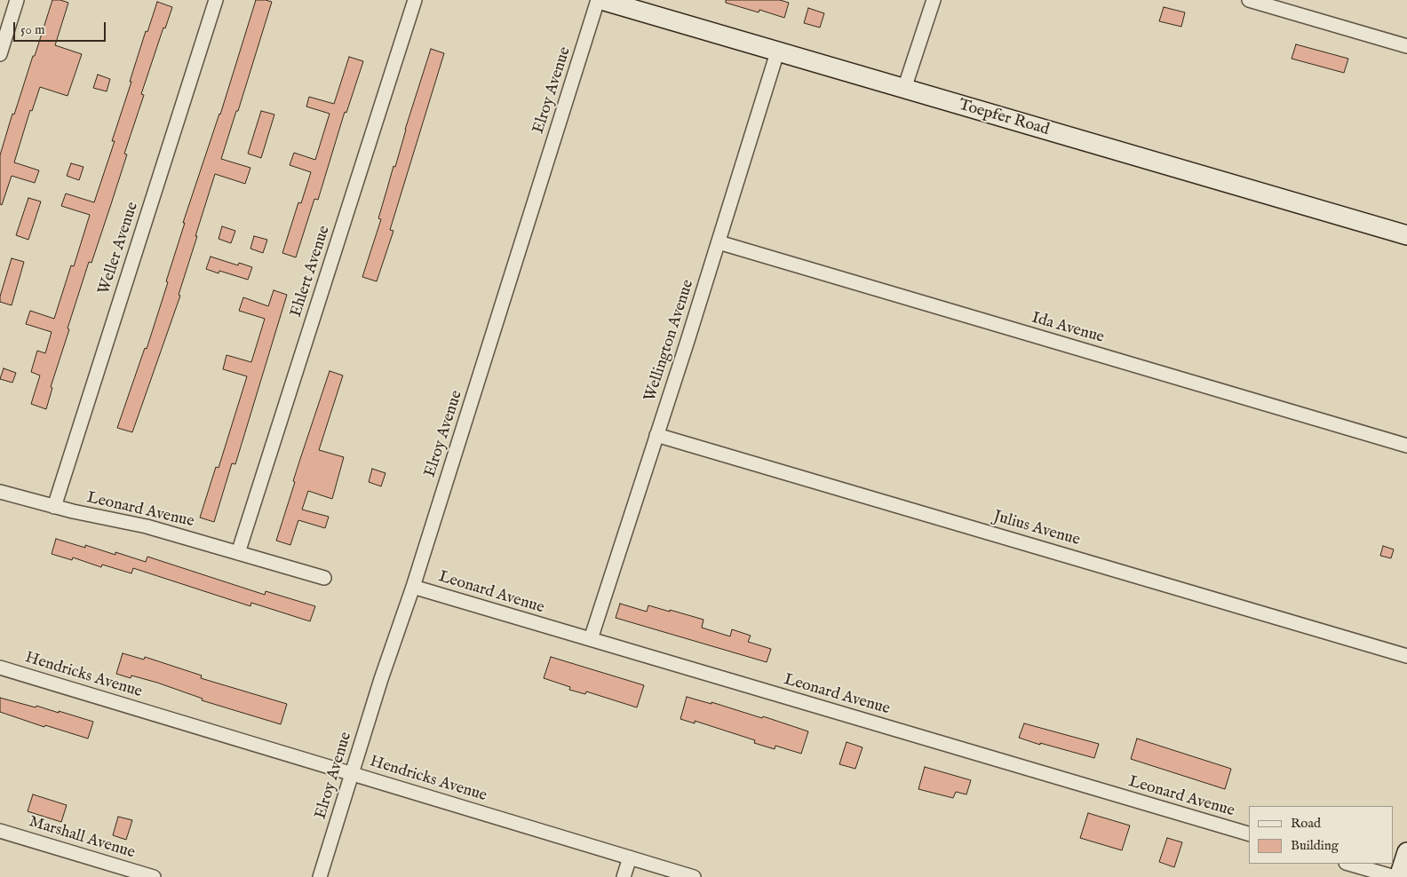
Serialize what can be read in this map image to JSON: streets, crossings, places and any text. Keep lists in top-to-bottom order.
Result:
{
  "streets": {
    "street": [
      "Elroy Avenue",
      "Toepfer Road",
      "Weller Avenue",
      "Ehlert Avenue",
      "Ida Avenue",
      "Wellington Avenue",
      "Leonard Avenue",
      "Julius Avenue",
      "Hendricks Avenue",
      "Marshall Avenue"
    ]
  },
  "crossings": [
    ["Elroy Avenue", "Toepfer Road"],
    ["Elroy Avenue", "Leonard Avenue"],
    ["Elroy Avenue", "Hendricks Avenue"],
    ["Toepfer Road", "Wellington Avenue"],
    ["Weller Avenue", "Leonard Avenue"],
    ["Ehlert Avenue", "Leonard Avenue"],
    ["Ida Avenue", "Wellington Avenue"],
    ["Wellington Avenue", "Leonard Avenue"],
    ["Wellington Avenue", "Julius Avenue"]
  ],
  "legend": ["Road", "Building"],
  "scale_bar": "50 m"
}
